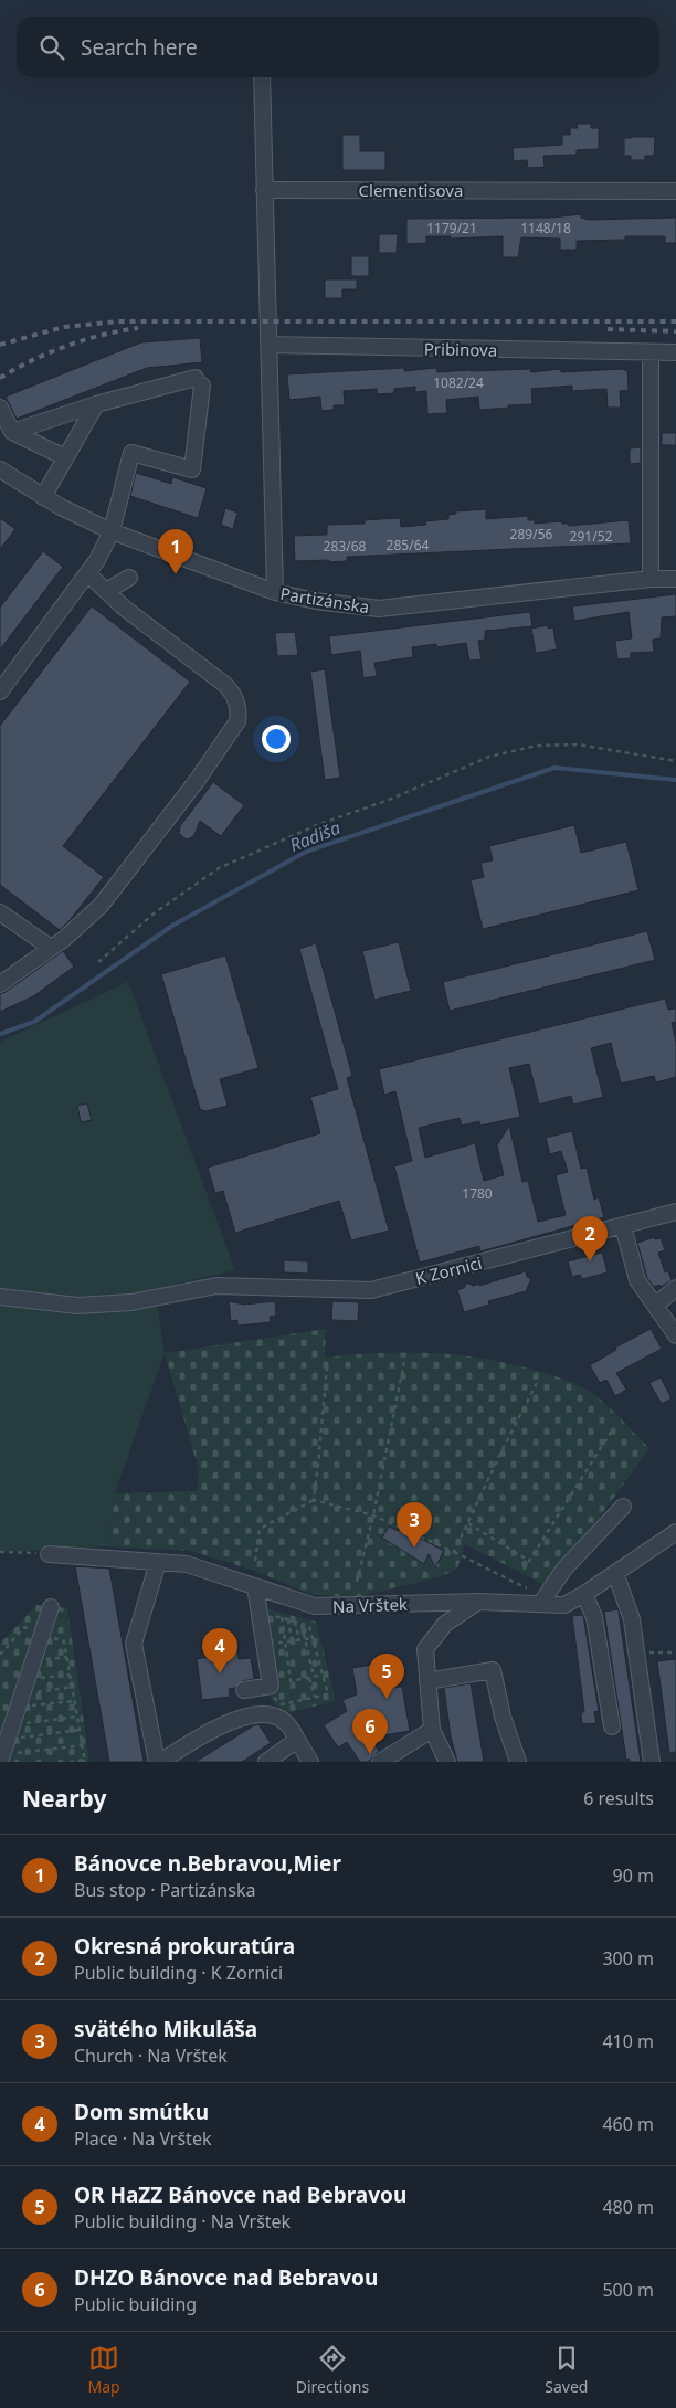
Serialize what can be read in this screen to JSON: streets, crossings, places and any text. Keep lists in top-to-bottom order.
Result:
{
  "streets": {
    "street": [
      "Clementisova",
      "Pribinova",
      "Partizánska",
      "K Zornici",
      "Na Vrštek"
    ]
  },
  "water": ["Radiša"],
  "house_numbers": [
    "1179/21",
    "1148/18",
    "1082/24",
    "289/56",
    "291/52",
    "285/64",
    "283/68",
    "1780"
  ],
  "page": {
    "search": "Search here",
    "pins": [
      "1",
      "2",
      "3",
      "4",
      "5",
      "6"
    ],
    "heading": ["Nearby", "6 results"],
    "list": [
      {
        "mark": "1",
        "name": "Bánovce n.Bebravou,Mier",
        "note": "Bus stop · Partizánska",
        "value": "90 m"
      },
      {
        "mark": "2",
        "name": "Okresná prokuratúra",
        "note": "Public building · K Zornici",
        "value": "300 m"
      },
      {
        "mark": "3",
        "name": "svätého Mikuláša",
        "note": "Church · Na Vrštek",
        "value": "410 m"
      },
      {
        "mark": "4",
        "name": "Dom smútku",
        "note": "Place · Na Vrštek",
        "value": "460 m"
      },
      {
        "mark": "5",
        "name": "OR HaZZ Bánovce nad Bebravou",
        "note": "Public building · Na Vrštek",
        "value": "480 m"
      },
      {
        "mark": "6",
        "name": "DHZO Bánovce nad Bebravou",
        "note": "Public building",
        "value": "500 m"
      }
    ],
    "nav": ["Map", "Directions", "Saved"]
  }
}
